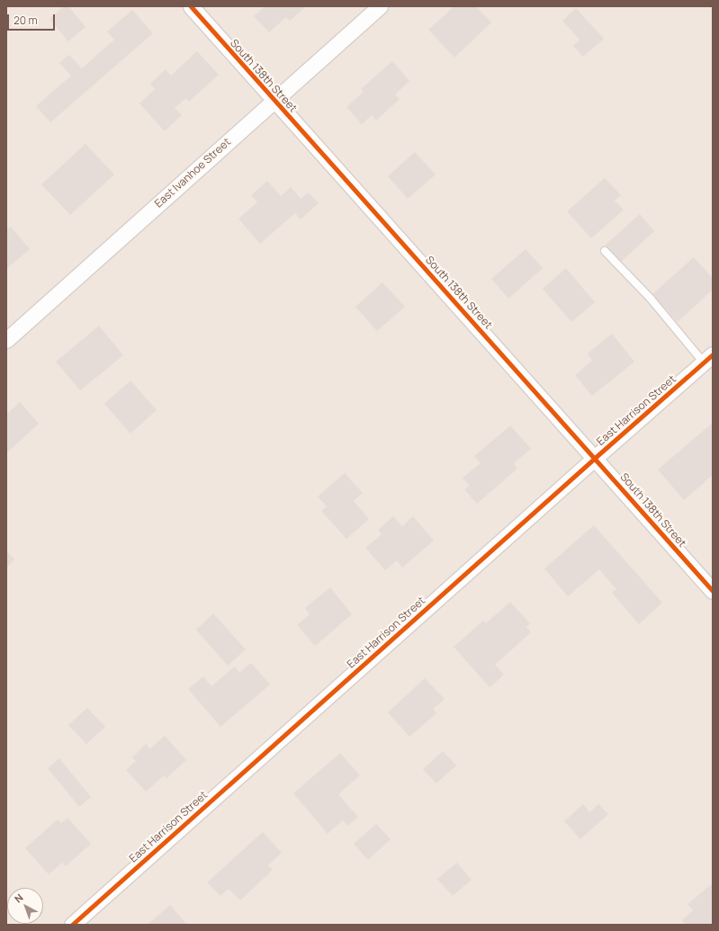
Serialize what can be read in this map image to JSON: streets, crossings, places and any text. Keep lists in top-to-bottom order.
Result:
{
  "streets": {
    "street": ["South 138th Street", "East Ivanhoe Street", "East Harrison Street"]
  },
  "crossings": [
    ["South 138th Street", "East Ivanhoe Street"],
    ["South 138th Street", "East Harrison Street"]
  ],
  "scale_bar": "20 m",
  "north": "top left"
}
